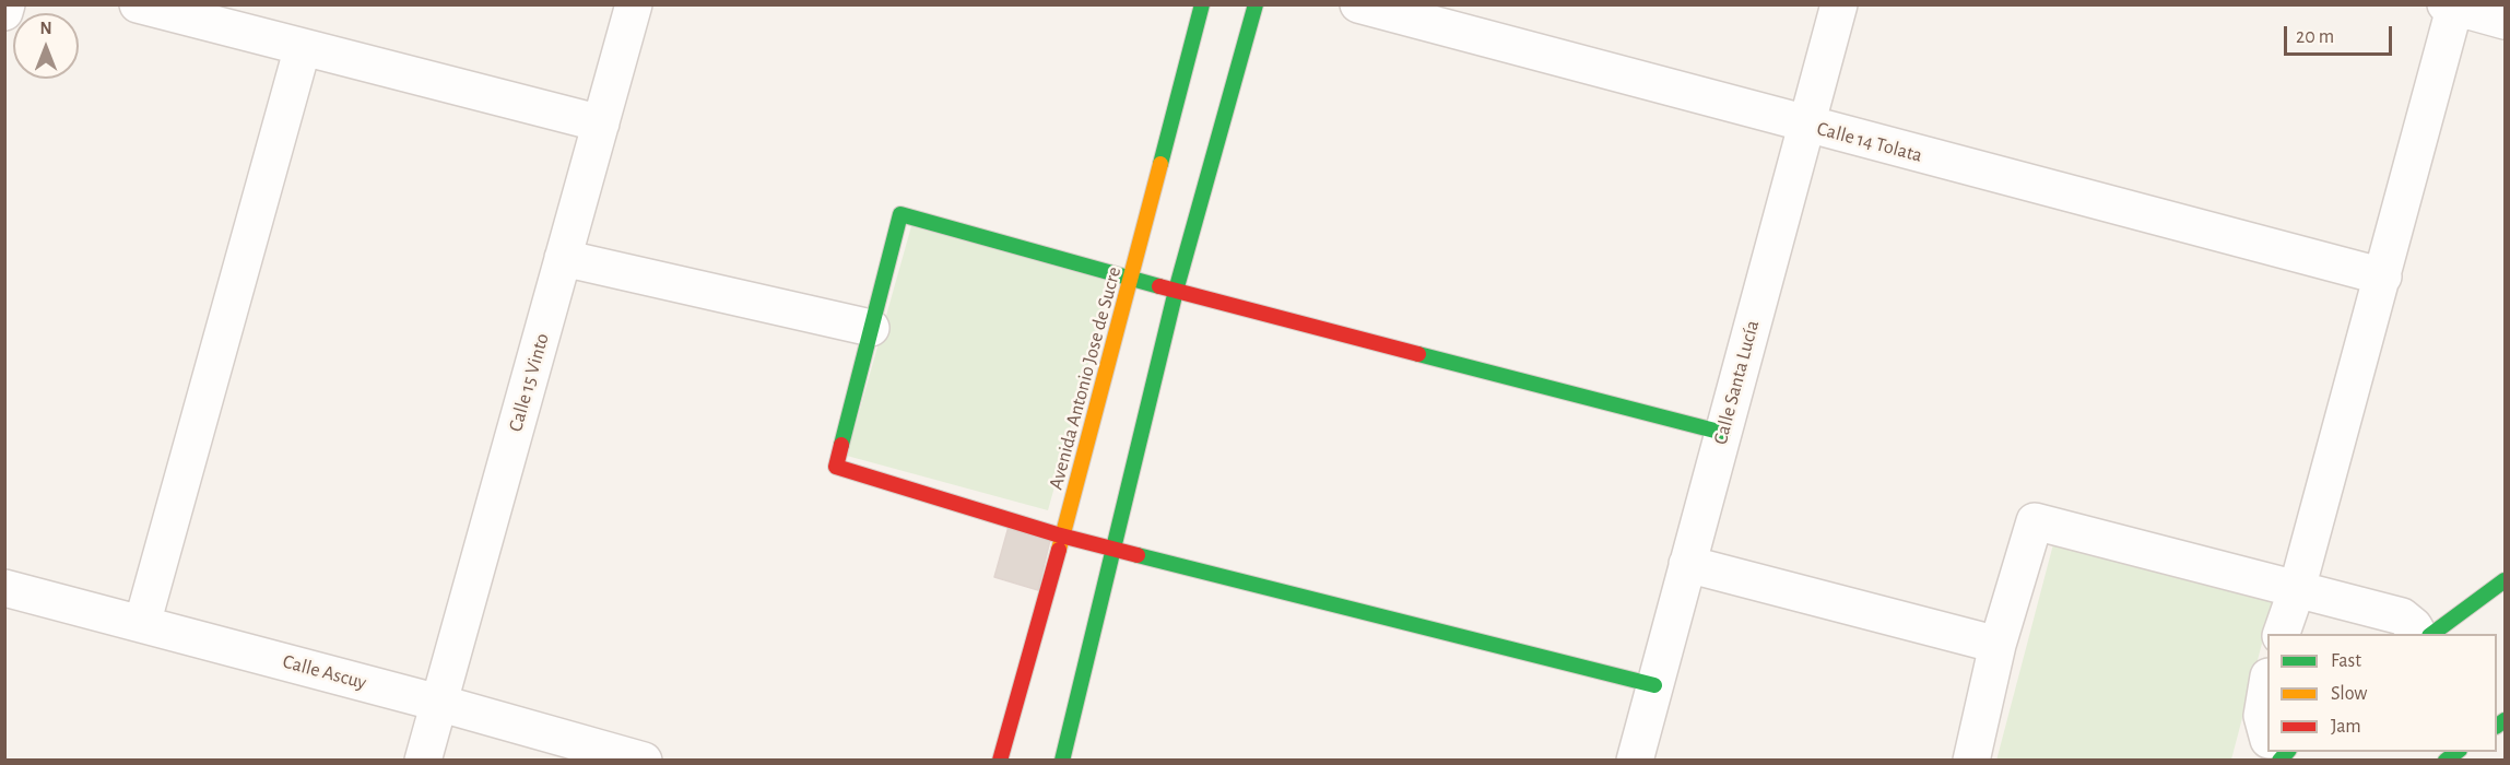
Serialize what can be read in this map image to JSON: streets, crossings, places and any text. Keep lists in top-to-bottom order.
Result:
{
  "streets": {
    "street": [
      "Calle 14 Tolata",
      "Avenida Antonio Jose de Sucre",
      "Calle 15 Vinto",
      "Calle Santa Lucía",
      "Calle Ascuy"
    ]
  },
  "crossings": [
    ["Calle 14 Tolata", "Calle Santa Lucía"],
    ["Calle 15 Vinto", "Calle Ascuy"]
  ],
  "legend": ["Fast", "Slow", "Jam"],
  "scale_bar": "20 m",
  "north": "top"
}
